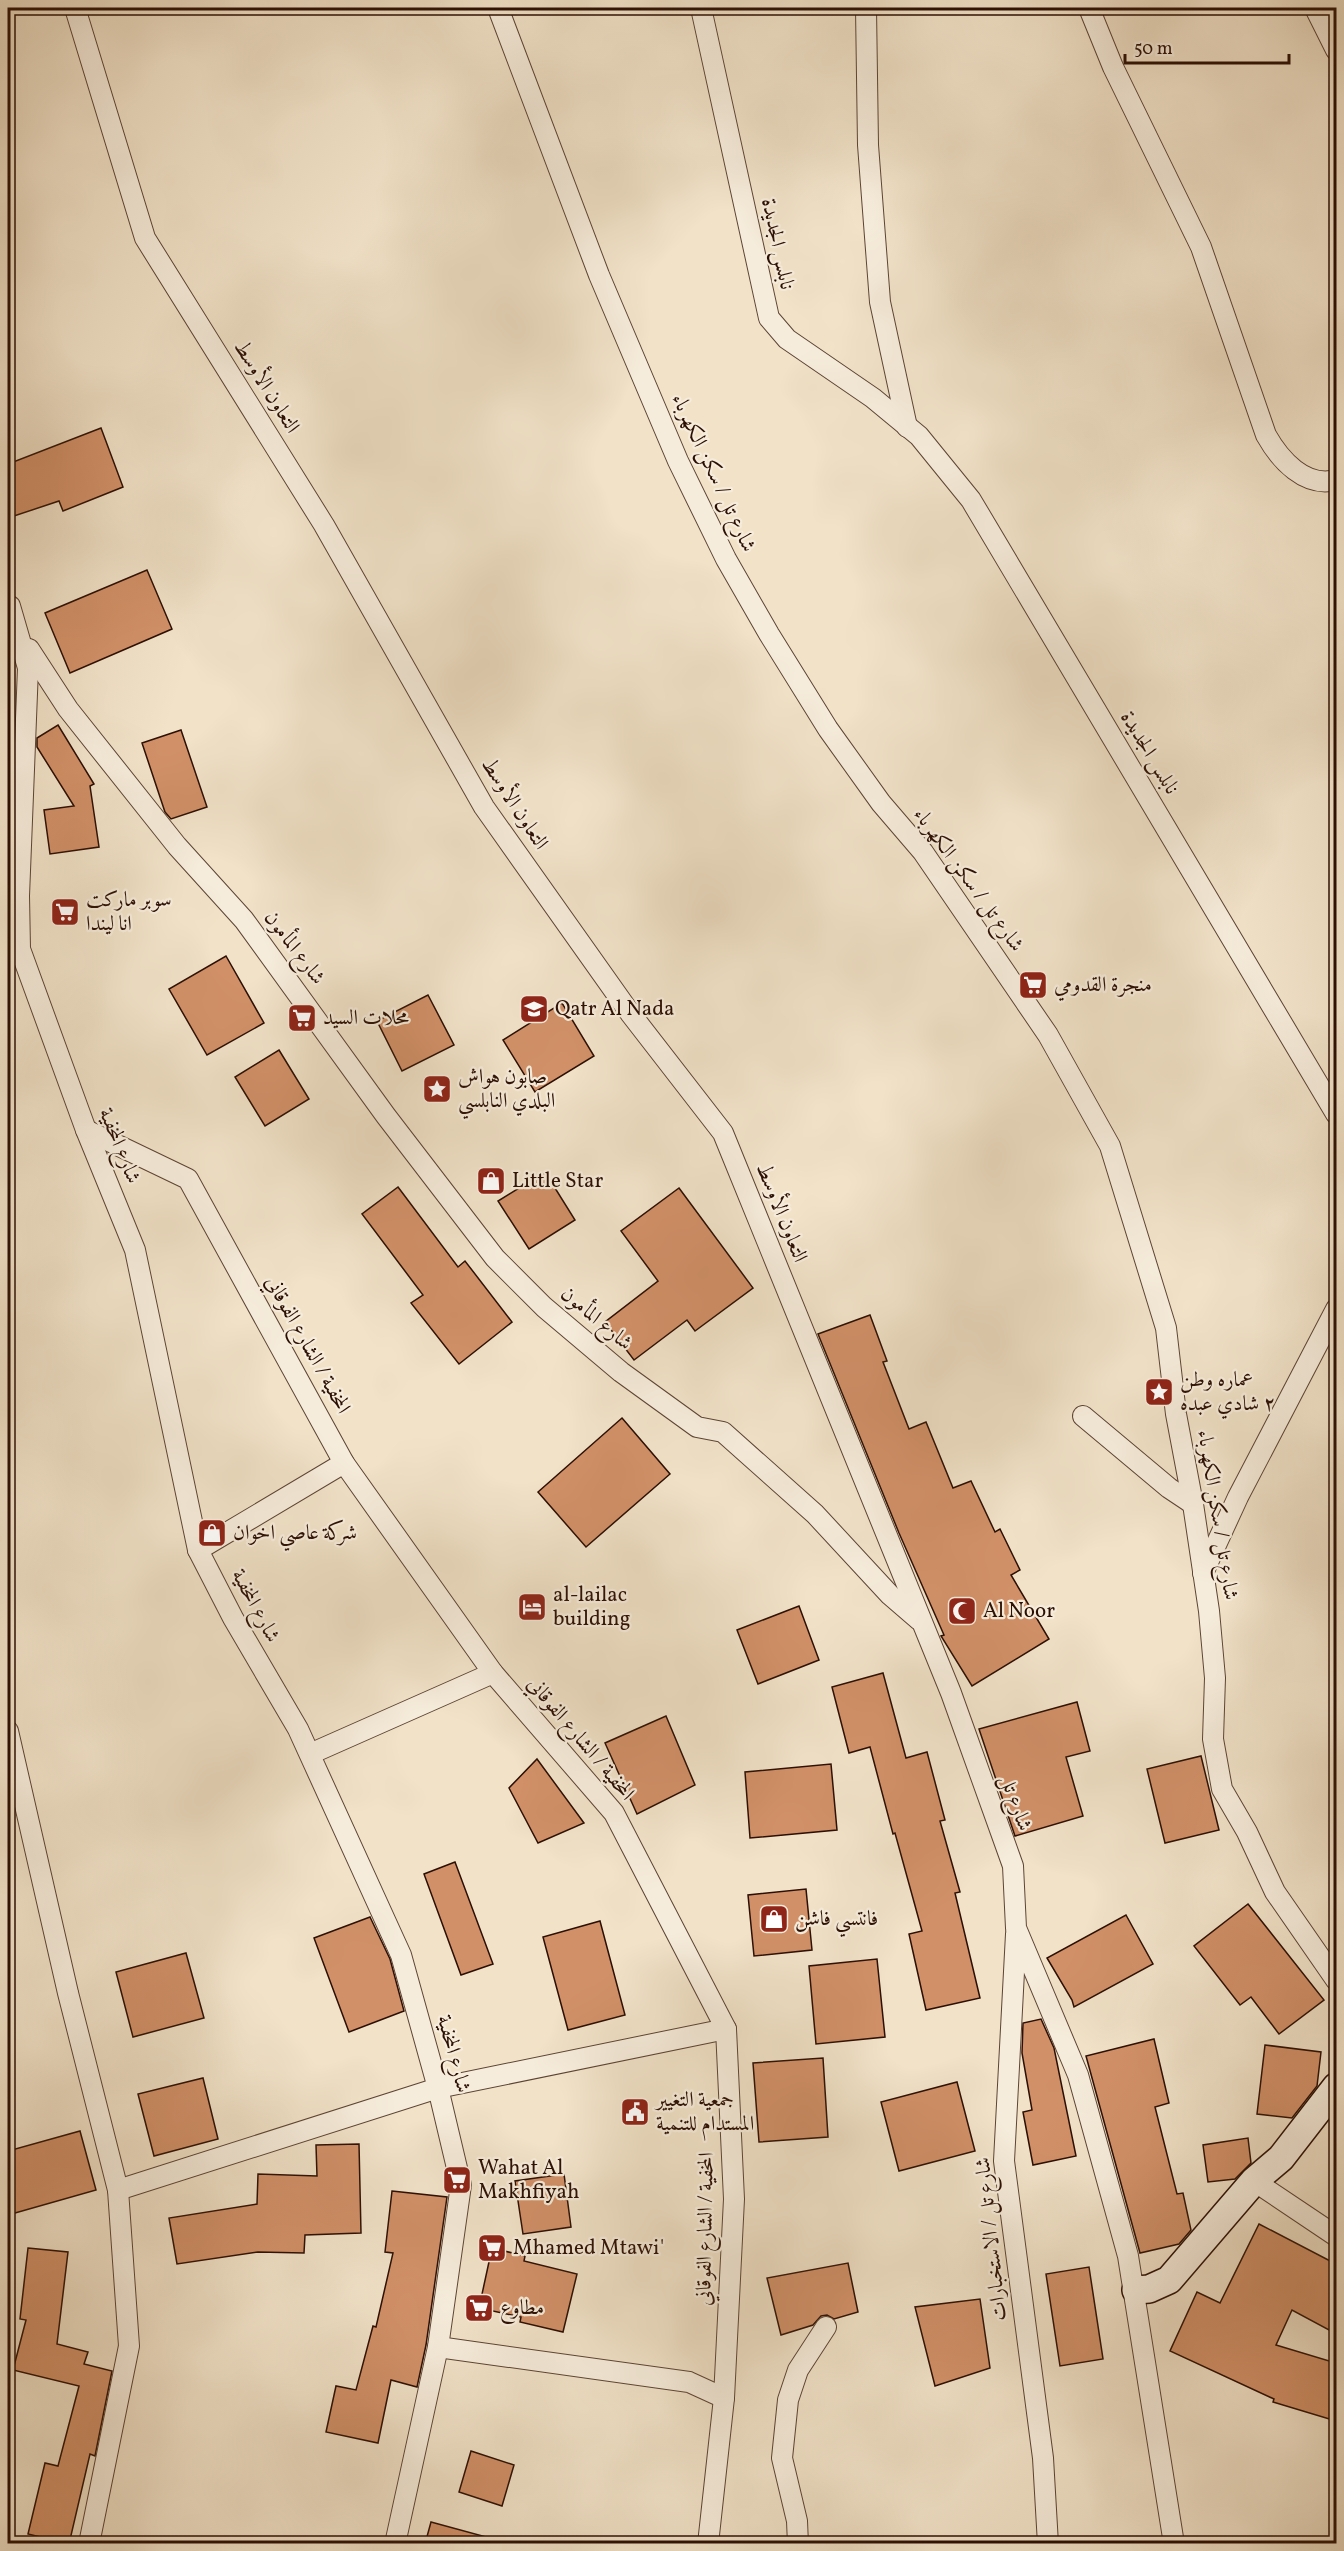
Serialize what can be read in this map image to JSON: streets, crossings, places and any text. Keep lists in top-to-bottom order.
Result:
{
  "streets": {
    "street": [
      "نابلس الجديدة",
      "التعاون الأوسط",
      "شارع تل / سكن الكهرباء",
      "شارع المأمون",
      "شارع المخفية",
      "المخفية / الشارع الفوقاني",
      "شارع تل",
      "شارع تل / الاستخبارات"
    ]
  },
  "crossings": [
    ["التعاون الأوسط", "شارع تل"],
    ["شارع المأمون", "شارع المخفية"],
    ["شارع المأمون", "شارع تل"],
    ["شارع المخفية", "المخفية / الشارع الفوقاني"],
    ["شارع تل", "شارع تل / الاستخبارات"]
  ],
  "places": {
    "supermarket": [
      "سوبر ماركت انا ليندا",
      "منجرة القدومي",
      "محلات السيد",
      "Wahat Al Makhfiyah",
      "Mhamed Mtawi'",
      "مطاوع"
    ],
    "school or university": ["Qatr Al Nada"],
    "place": ["صابون هواش البلدي النابلسي", "عماره وطن ٢ شادي عبده"],
    "shop": ["Little Star", "شركة عاصي اخوان", "فانتسي فاشن"],
    "hotel": ["al-lailac building"],
    "mosque": ["Al Noor"],
    "public building": ["جمعية التغيير المستدام للتنمية"]
  },
  "scale_bar": "50 m"
}
